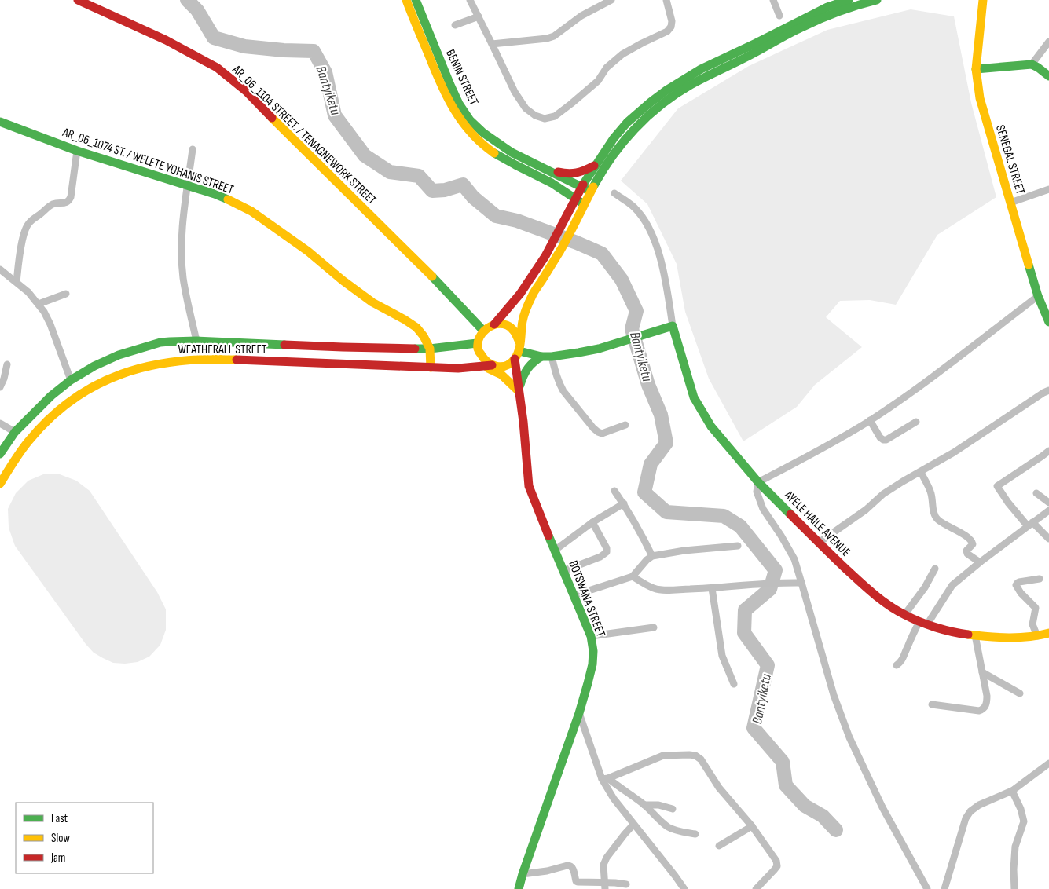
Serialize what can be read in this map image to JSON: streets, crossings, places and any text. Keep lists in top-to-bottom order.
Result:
{
  "streets": {
    "main road": [
      "BENIN STREET",
      "AR_06_1104 STREET. / TENAGNEWORK STREET",
      "SENEGAL STREET",
      "AR_06_1074 ST. / WELETE YOHANIS STREET",
      "WEATHERALL STREET",
      "AYELE HAILE AVENUE",
      "BOTSWANA STREET"
    ]
  },
  "crossings": [
    ["AR_06_1104 STREET. / TENAGNEWORK STREET", "WEATHERALL STREET"],
    ["AR_06_1104 STREET. / TENAGNEWORK STREET", "BOTSWANA STREET"],
    ["WEATHERALL STREET", "BOTSWANA STREET"]
  ],
  "water": ["Bantyiketu"],
  "legend": ["Fast", "Slow", "Jam"]
}
